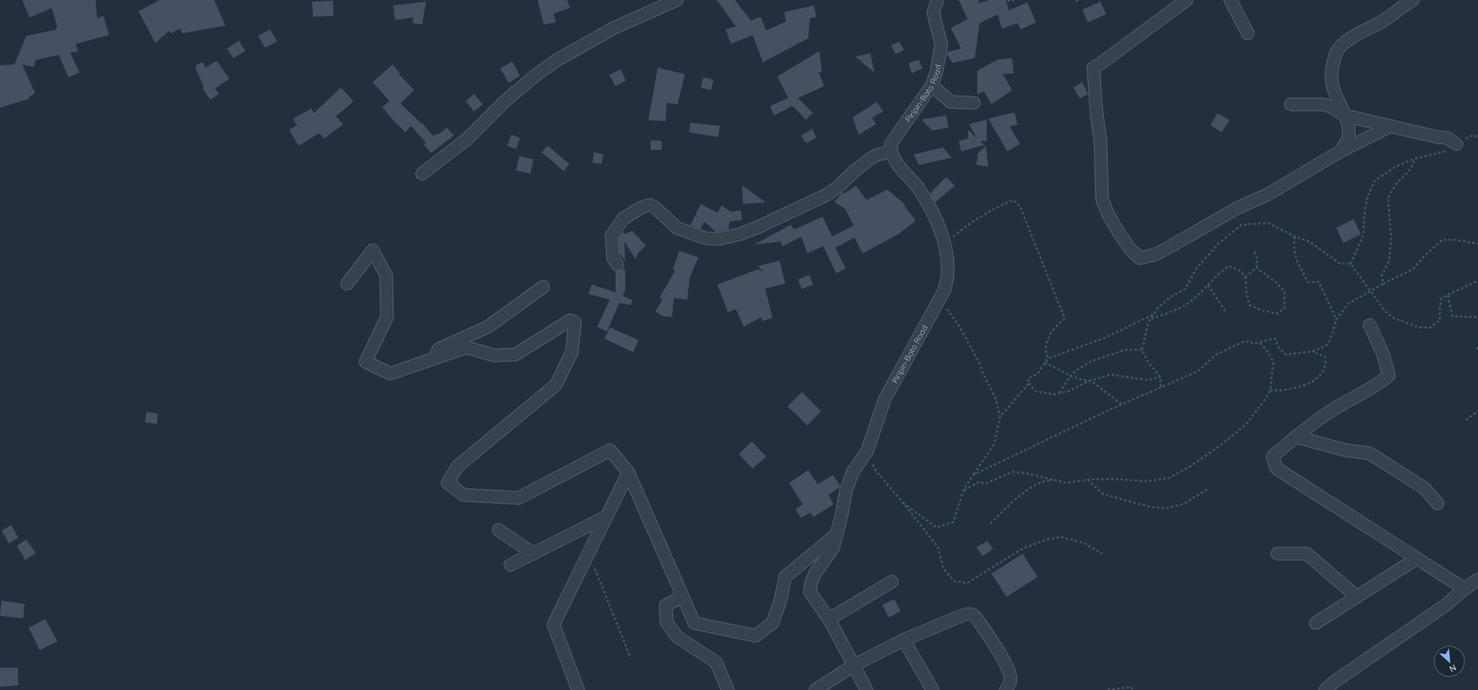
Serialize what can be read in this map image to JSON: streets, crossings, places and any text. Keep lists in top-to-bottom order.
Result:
{
  "streets": {
    "street": ["Piripin-Bato Road"]
  },
  "north": "bottom right"
}
